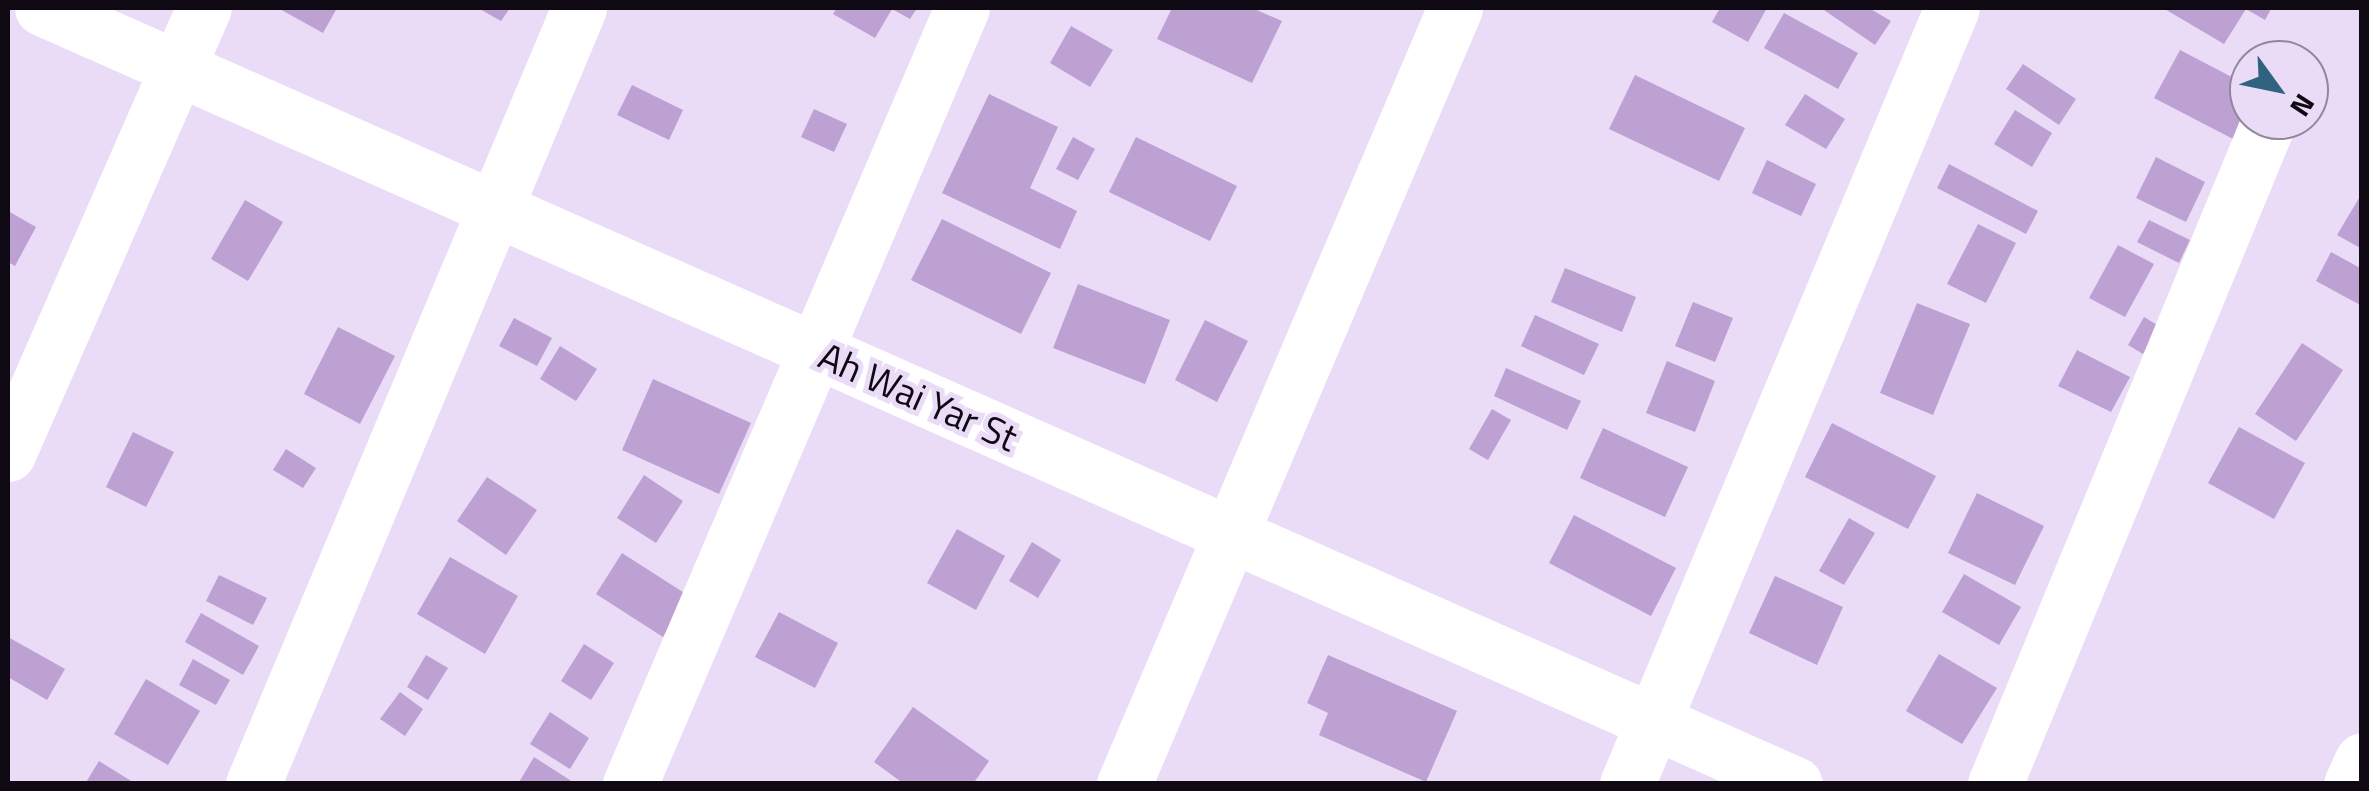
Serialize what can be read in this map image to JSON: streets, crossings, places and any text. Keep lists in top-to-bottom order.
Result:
{
  "streets": {
    "street": ["Ah Wai Yar St"]
  },
  "north": "bottom right"
}
